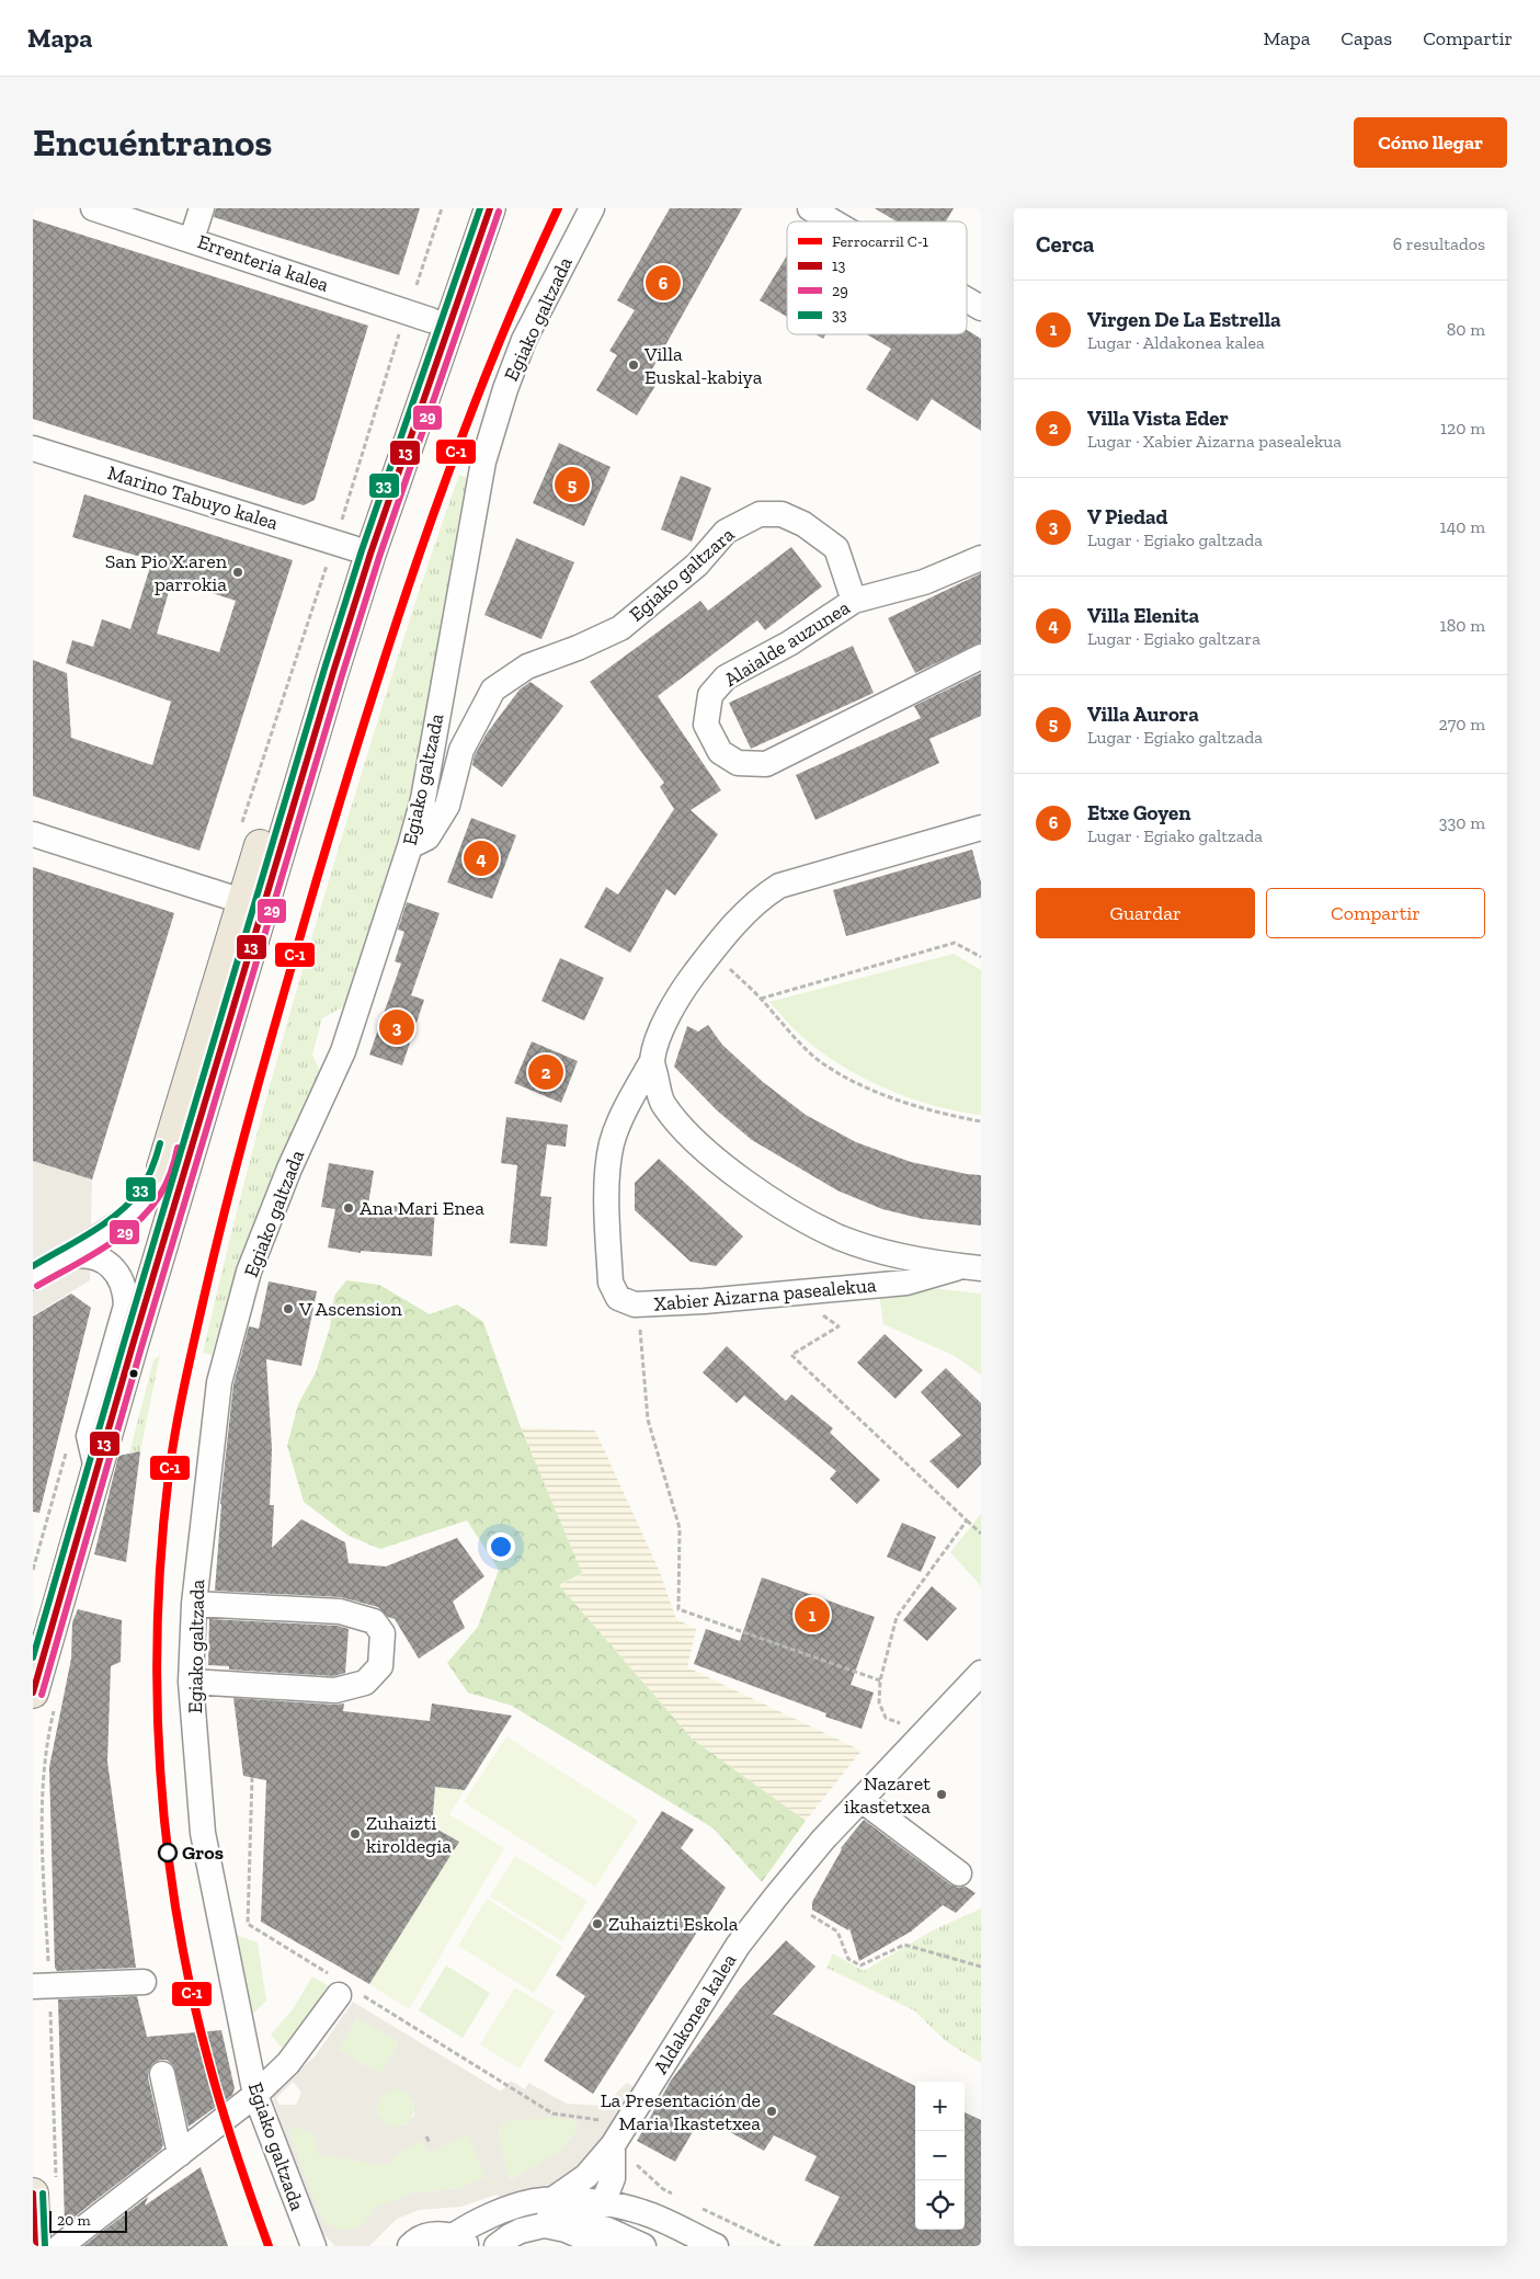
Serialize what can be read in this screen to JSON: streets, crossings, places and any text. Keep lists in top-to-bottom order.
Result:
{
  "streets": {
    "street": [
      "Errenteria kalea",
      "Egiako galtzada",
      "Marino Tabuyo kalea",
      "Egiako galtzara",
      "Alaialde auzunea",
      "Xabier Aizarna pasealekua",
      "Aldakonea kalea"
    ]
  },
  "crossings": [
    ["Egiako galtzada", "Egiako galtzara"],
    ["Egiako galtzara", "Alaialde auzunea"]
  ],
  "places": [
    "Villa Euskal-kabiya",
    "San Pio X.aren parrokia",
    "Ana Mari Enea",
    "V Ascension",
    "Nazaret ikastetxea",
    "Zuhaizti kiroldegia",
    "Gros",
    "Zuhaizti Eskola",
    "La Presentación de Maria Ikastetxea"
  ],
  "lines": [
    "rail line C-1",
    "transit line 13",
    "transit line 33",
    "transit line 29"
  ],
  "legend": [
    "Ferrocarril C-1",
    "13",
    "29",
    "33"
  ],
  "scale_bar": "20 m",
  "page": {
    "header": "Mapa",
    "nav": ["Mapa", "Capas", "Compartir"],
    "buttons": [
      "Cómo llegar",
      ["Guardar", "Compartir"]
    ],
    "title": "Encuéntranos",
    "heading": ["Cerca", "6 resultados"],
    "pins": [
      "6",
      "5",
      "4",
      "3",
      "2",
      "1"
    ],
    "list": [
      {
        "mark": "1",
        "name": "Virgen De La Estrella",
        "note": "Lugar · Aldakonea kalea",
        "value": "80 m"
      },
      {
        "mark": "2",
        "name": "Villa Vista Eder",
        "note": "Lugar · Xabier Aizarna pasealekua",
        "value": "120 m"
      },
      {
        "mark": "3",
        "name": "V Piedad",
        "note": "Lugar · Egiako galtzada",
        "value": "140 m"
      },
      {
        "mark": "4",
        "name": "Villa Elenita",
        "note": "Lugar · Egiako galtzara",
        "value": "180 m"
      },
      {
        "mark": "5",
        "name": "Villa Aurora",
        "note": "Lugar · Egiako galtzada",
        "value": "270 m"
      },
      {
        "mark": "6",
        "name": "Etxe Goyen",
        "note": "Lugar · Egiako galtzada",
        "value": "330 m"
      }
    ],
    "map_buttons": ["+", "−"],
    "scale": "20 m"
  }
}
